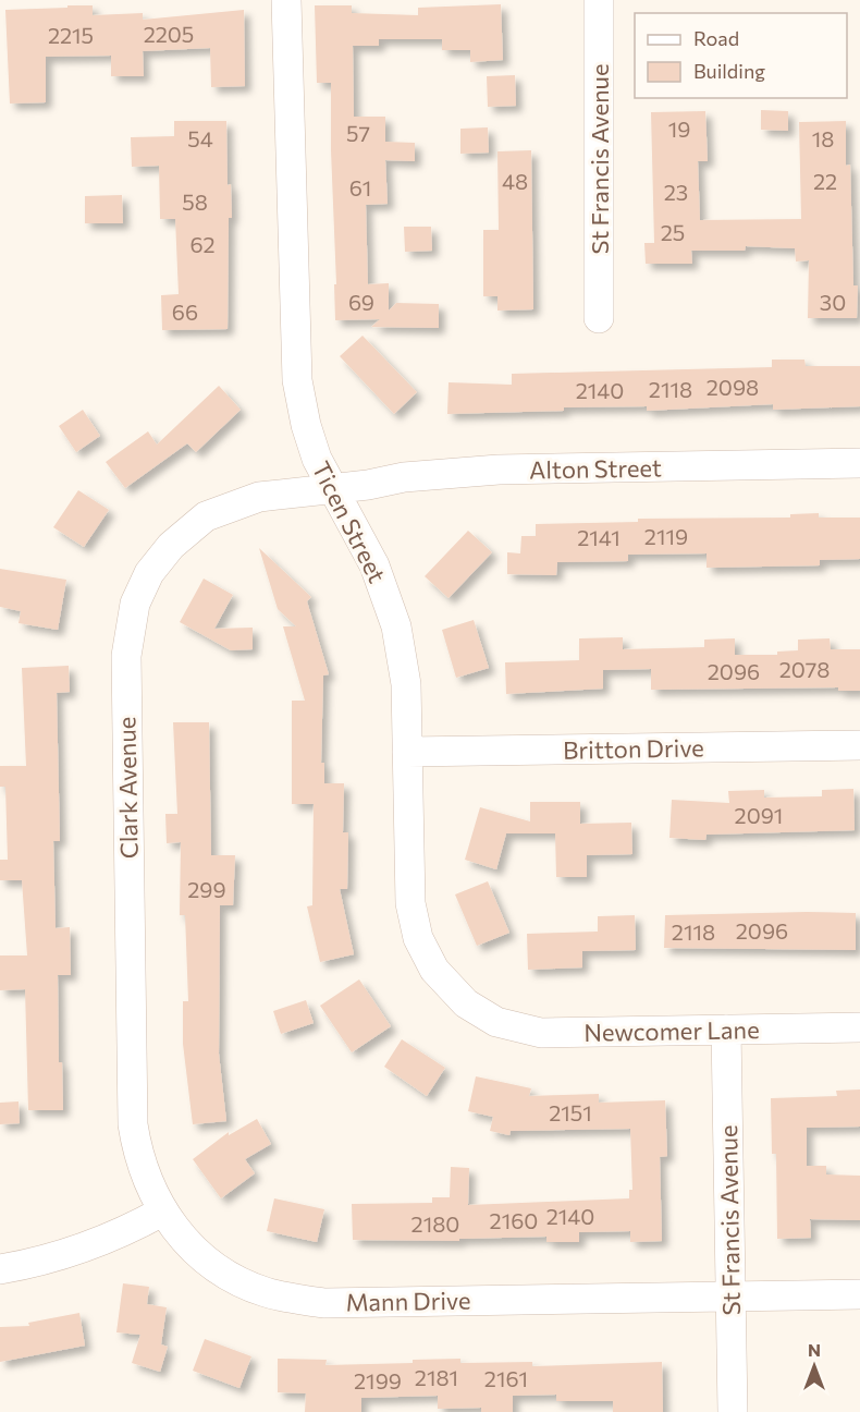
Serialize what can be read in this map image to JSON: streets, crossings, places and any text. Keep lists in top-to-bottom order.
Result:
{
  "streets": {
    "street": [
      "St Francis Avenue",
      "Alton Street",
      "Ticen Street",
      "Britton Drive",
      "Clark Avenue",
      "Newcomer Lane",
      "Mann Drive"
    ]
  },
  "crossings": [
    ["St Francis Avenue", "Newcomer Lane"],
    ["St Francis Avenue", "Mann Drive"],
    ["Alton Street", "Ticen Street"],
    ["Alton Street", "Clark Avenue"],
    ["Ticen Street", "Britton Drive"],
    ["Ticen Street", "Clark Avenue"],
    ["Ticen Street", "Newcomer Lane"],
    ["Clark Avenue", "Mann Drive"]
  ],
  "house_numbers": [
    "2205",
    "2215",
    "19",
    "57",
    "54",
    "18",
    "48",
    "22",
    "61",
    "23",
    "58",
    "25",
    "62",
    "69",
    "30",
    "66",
    "2098",
    "2118",
    "2140",
    "2119",
    "2141",
    "2078",
    "2096",
    "2091",
    "299",
    "2096",
    "2118",
    "2151",
    "2140",
    "2160",
    "2180",
    "2181",
    "2161",
    "2199"
  ],
  "legend": ["Road", "Building"],
  "north": "top"
}
